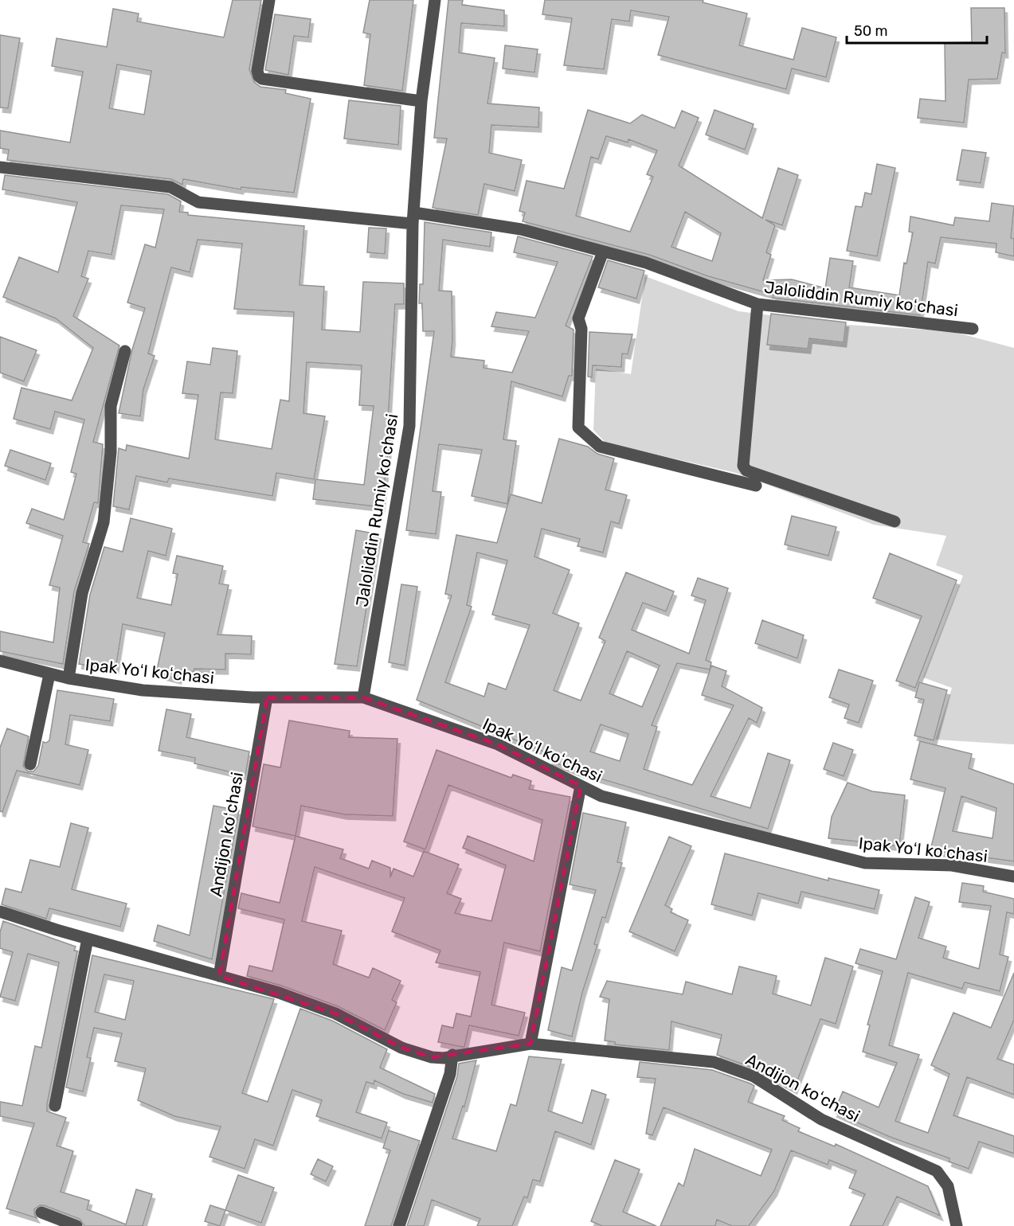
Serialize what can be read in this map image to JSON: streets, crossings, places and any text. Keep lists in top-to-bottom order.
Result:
{
  "streets": {
    "street": ["Jaloliddin Rumiy koʻchasi", "Ipak Yoʻl koʻchasi", "Andijon koʻchasi"]
  },
  "crossings": [
    ["Jaloliddin Rumiy koʻchasi", "Ipak Yoʻl koʻchasi"],
    ["Ipak Yoʻl koʻchasi", "Andijon koʻchasi"]
  ],
  "scale_bar": "50 m"
}
